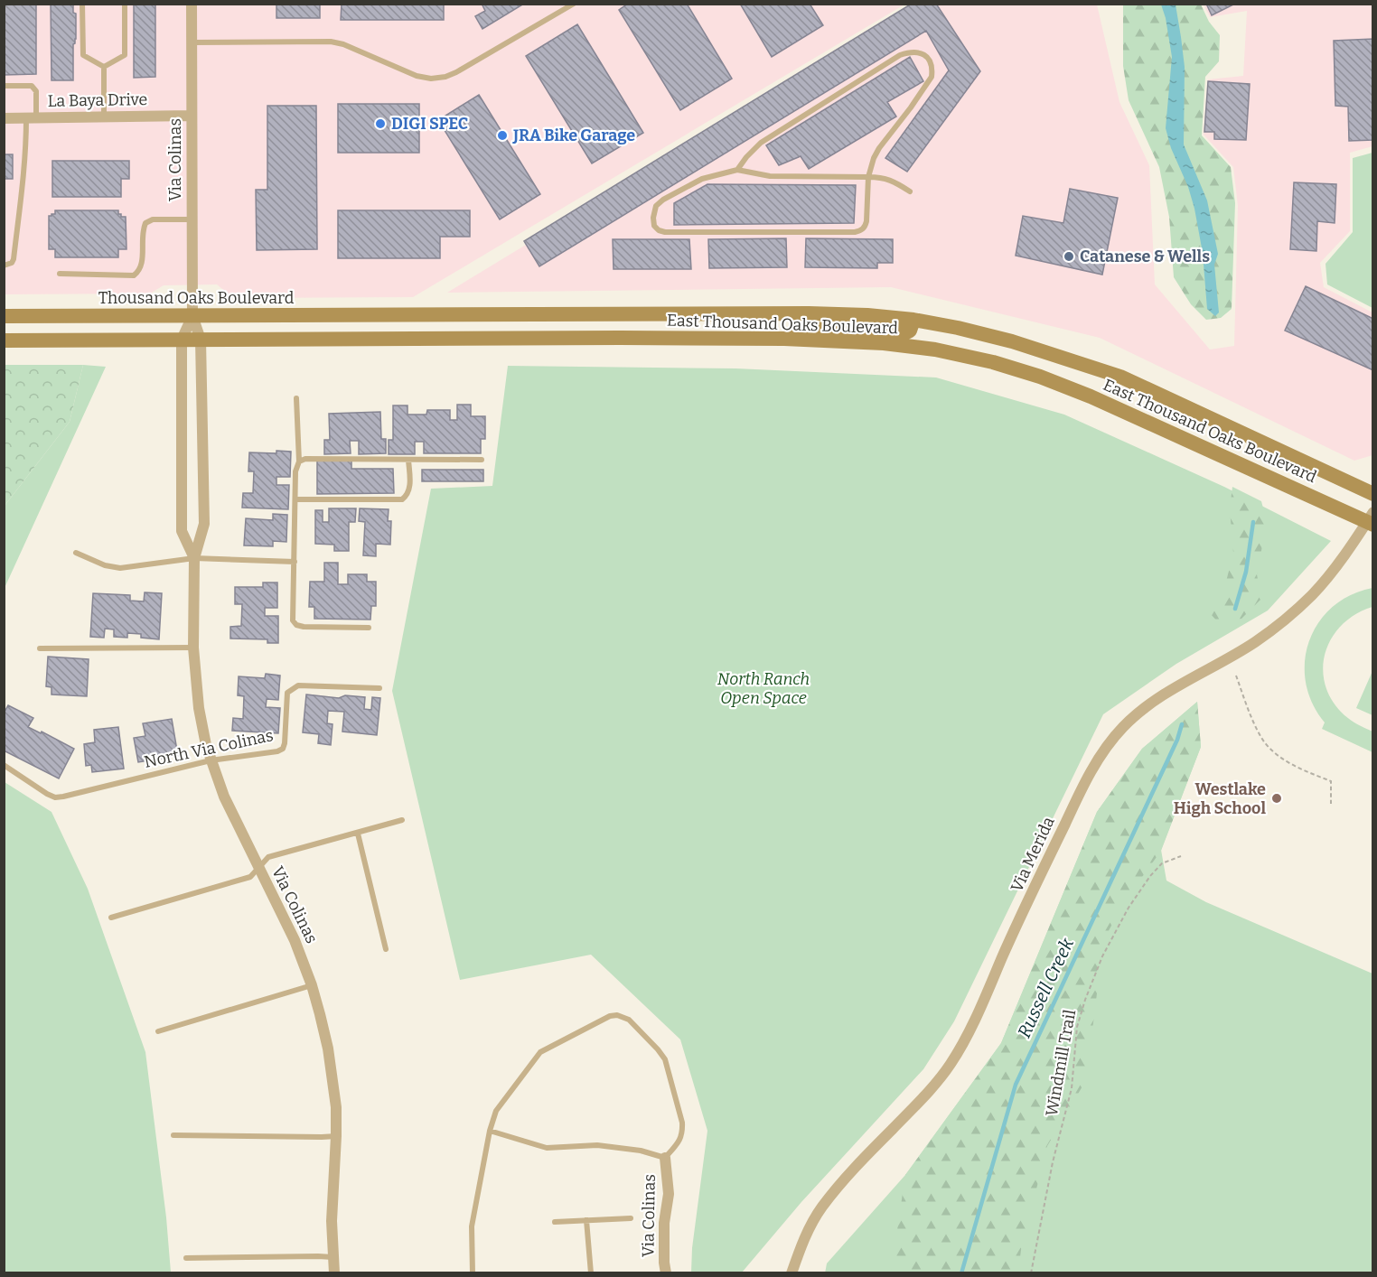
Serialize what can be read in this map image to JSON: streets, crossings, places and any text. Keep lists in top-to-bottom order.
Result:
{
  "streets": {
    "main road": ["Thousand Oaks Boulevard", "East Thousand Oaks Boulevard"],
    "street": ["La Baya Drive", "Via Colinas", "Via Merida"],
    "lane": ["North Via Colinas"],
    "path": ["Windmill Trail"]
  },
  "crossings": [
    ["La Baya Drive", "Via Colinas"],
    ["Via Colinas", "Thousand Oaks Boulevard"],
    ["Via Colinas", "East Thousand Oaks Boulevard"],
    ["Via Colinas", "North Via Colinas"],
    ["Thousand Oaks Boulevard", "East Thousand Oaks Boulevard"],
    ["East Thousand Oaks Boulevard", "Via Merida"]
  ],
  "water": ["Russell Creek"],
  "parks": ["North Ranch Open Space"],
  "places": [
    "DIGI SPEC",
    "JRA Bike Garage",
    "Catanese & Wells",
    "Westlake High School"
  ]
}
